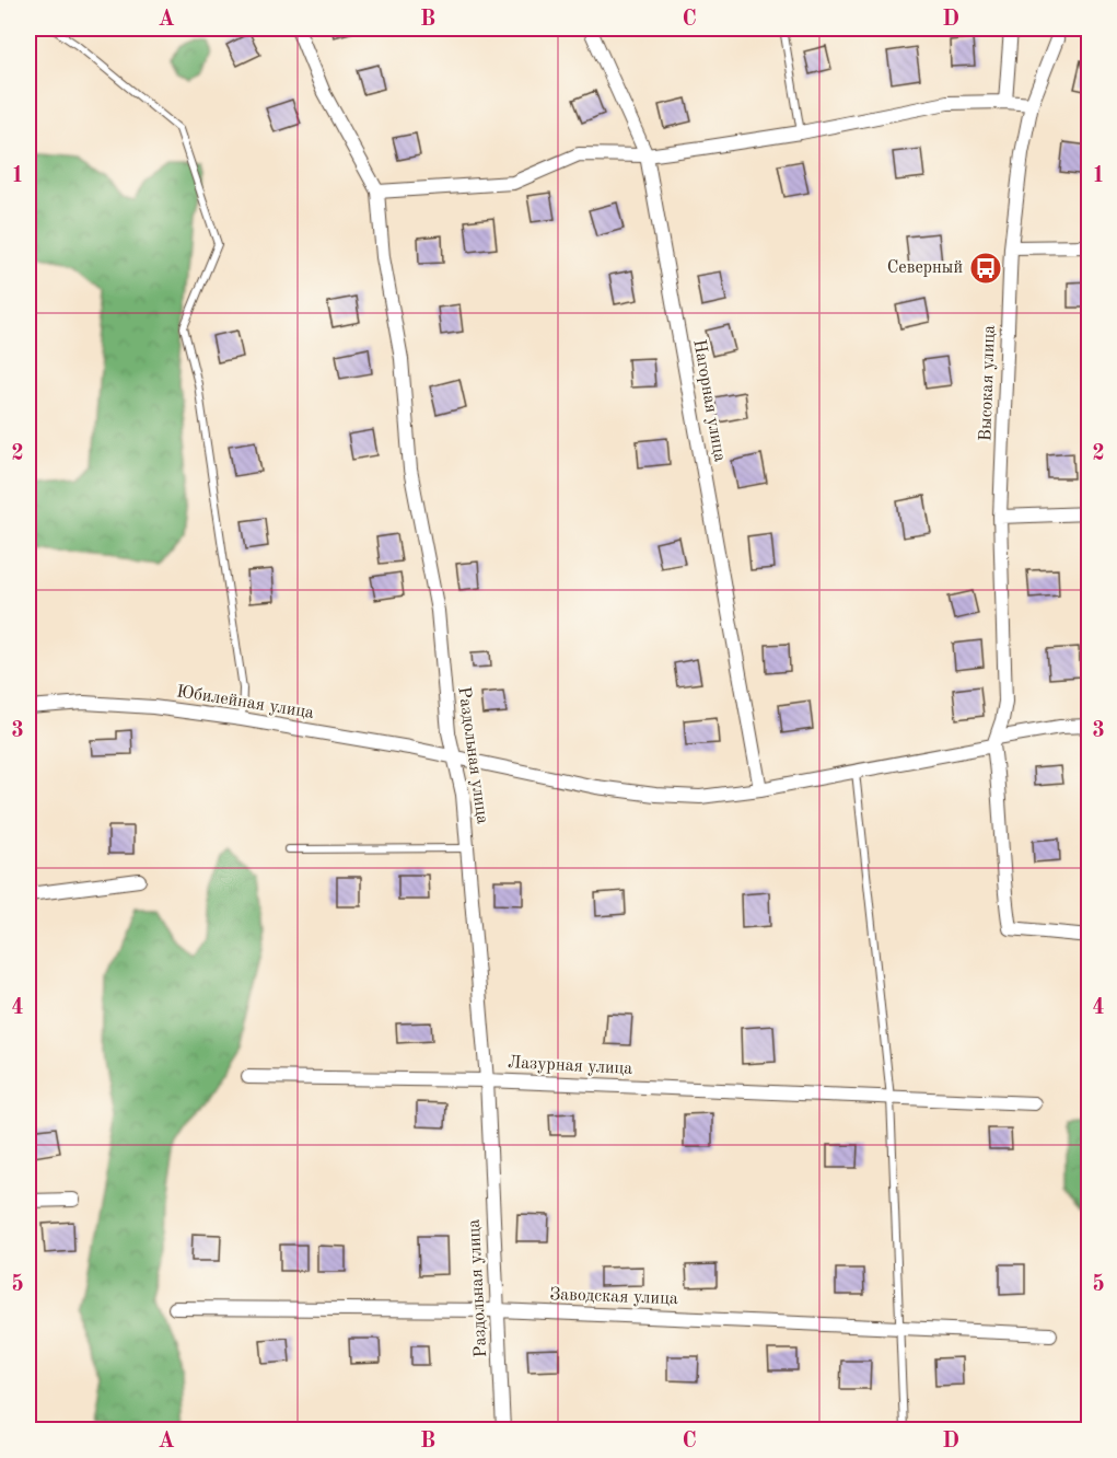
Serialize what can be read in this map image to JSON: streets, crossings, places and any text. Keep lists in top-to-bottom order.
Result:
{
  "streets": {
    "street": [
      "Высокая улица",
      "Нагорная улица",
      "Юбилейная улица",
      "Раздольная улица",
      "Лазурная улица",
      "Заводская улица"
    ]
  },
  "crossings": [
    ["Высокая улица", "Юбилейная улица"],
    ["Нагорная улица", "Юбилейная улица"],
    ["Юбилейная улица", "Раздольная улица"],
    ["Раздольная улица", "Лазурная улица"],
    ["Раздольная улица", "Заводская улица"]
  ],
  "places": {
    "bus stop": ["Северный"]
  },
  "grid": {
    "columns": [
      "A",
      "B",
      "C",
      "D"
    ],
    "rows": [
      "1",
      "2",
      "3",
      "4",
      "5"
    ]
  }
}
